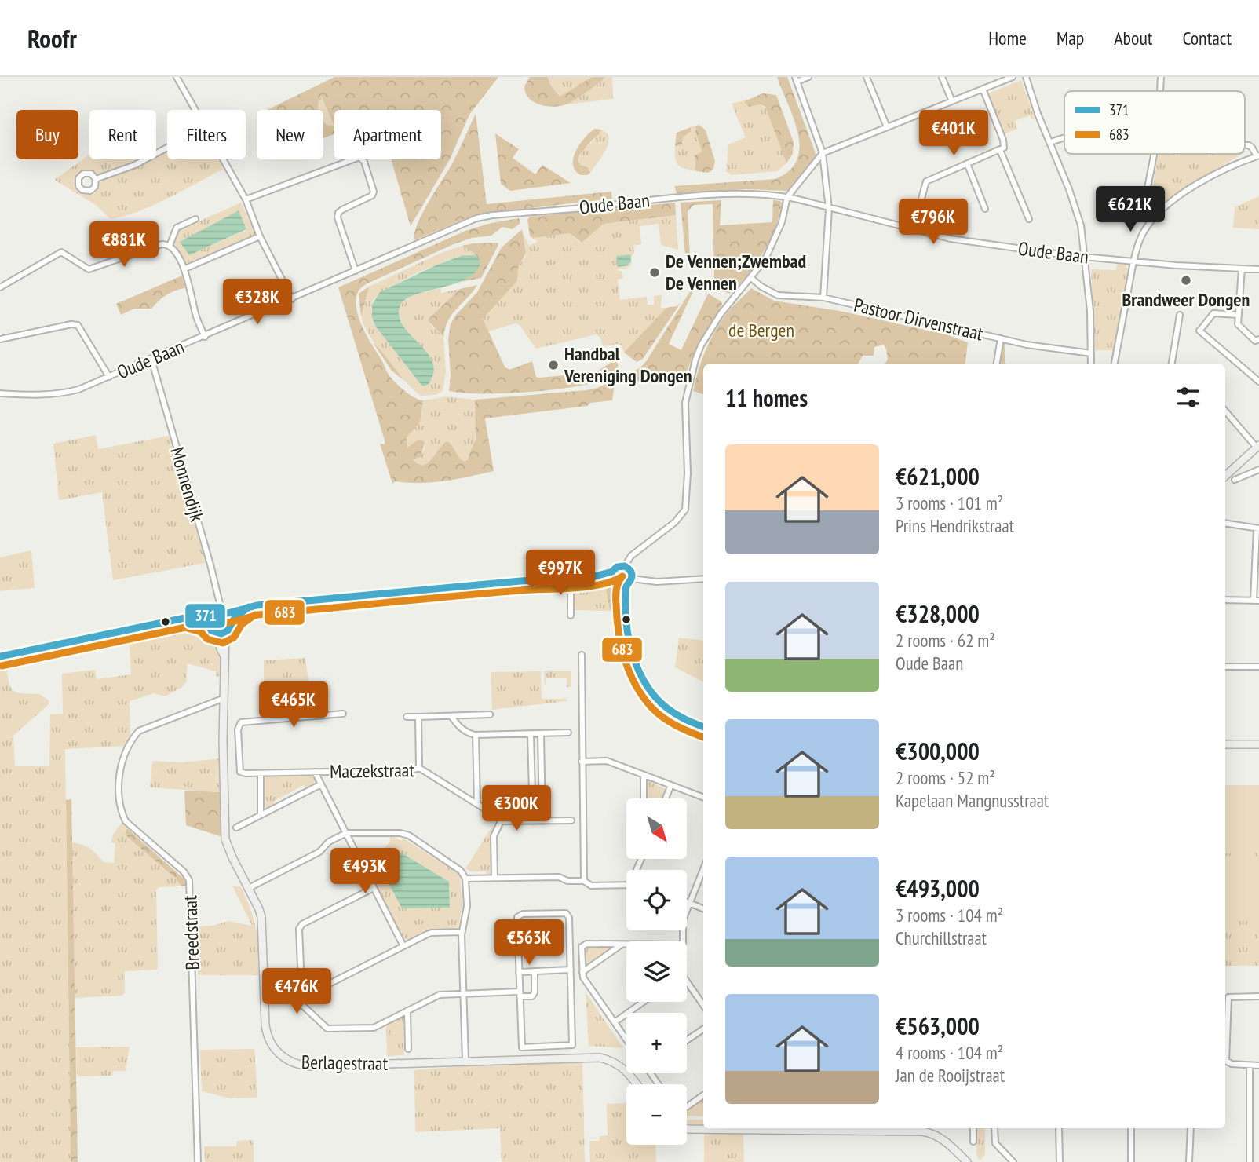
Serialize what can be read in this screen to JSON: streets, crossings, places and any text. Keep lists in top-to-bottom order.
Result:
{
  "streets": {
    "street": [
      "Oude Baan",
      "Pastoor Dirvenstraat",
      "Monnendijk",
      "Maczekstraat",
      "Breedstraat",
      "Berlagestraat"
    ]
  },
  "crossings": [
    ["Oude Baan", "Monnendijk"],
    ["Monnendijk", "Berlagestraat"],
    ["Breedstraat", "Berlagestraat"]
  ],
  "parks": ["de Bergen"],
  "places": ["De Vennen;Zwembad De Vennen", "Brandweer Dongen", "Handbal Vereniging Dongen"],
  "lines": ["transit line 371", "transit line 683"],
  "legend": ["371", "683"],
  "north": "bottom right",
  "page": {
    "header": "Roofr",
    "nav": [
      "Home",
      "Map",
      "About",
      "Contact"
    ],
    "price": [
      "€401K",
      "€621K",
      "€796K",
      "€881K",
      "€328K",
      "€997K",
      "€465K",
      "€300K",
      "€493K",
      "€563K",
      "€476K"
    ],
    "chip": [
      "Buy",
      "Rent",
      "Filters",
      "New",
      "Apartment"
    ],
    "heading": "11 homes",
    "list": [
      {
        "name": "€621,000",
        "note": "3 rooms · 101 m² · Prins Hendrikstraat"
      },
      {
        "name": "€328,000",
        "note": "2 rooms · 62 m² · Oude Baan"
      },
      {
        "name": "€300,000",
        "note": "2 rooms · 52 m² · Kapelaan Mangnusstraat"
      },
      {
        "name": "€493,000",
        "note": "3 rooms · 104 m² · Churchillstraat"
      },
      {
        "name": "€563,000",
        "note": "4 rooms · 104 m² · Jan de Rooijstraat"
      }
    ],
    "map_buttons": ["+", "−"]
  }
}
